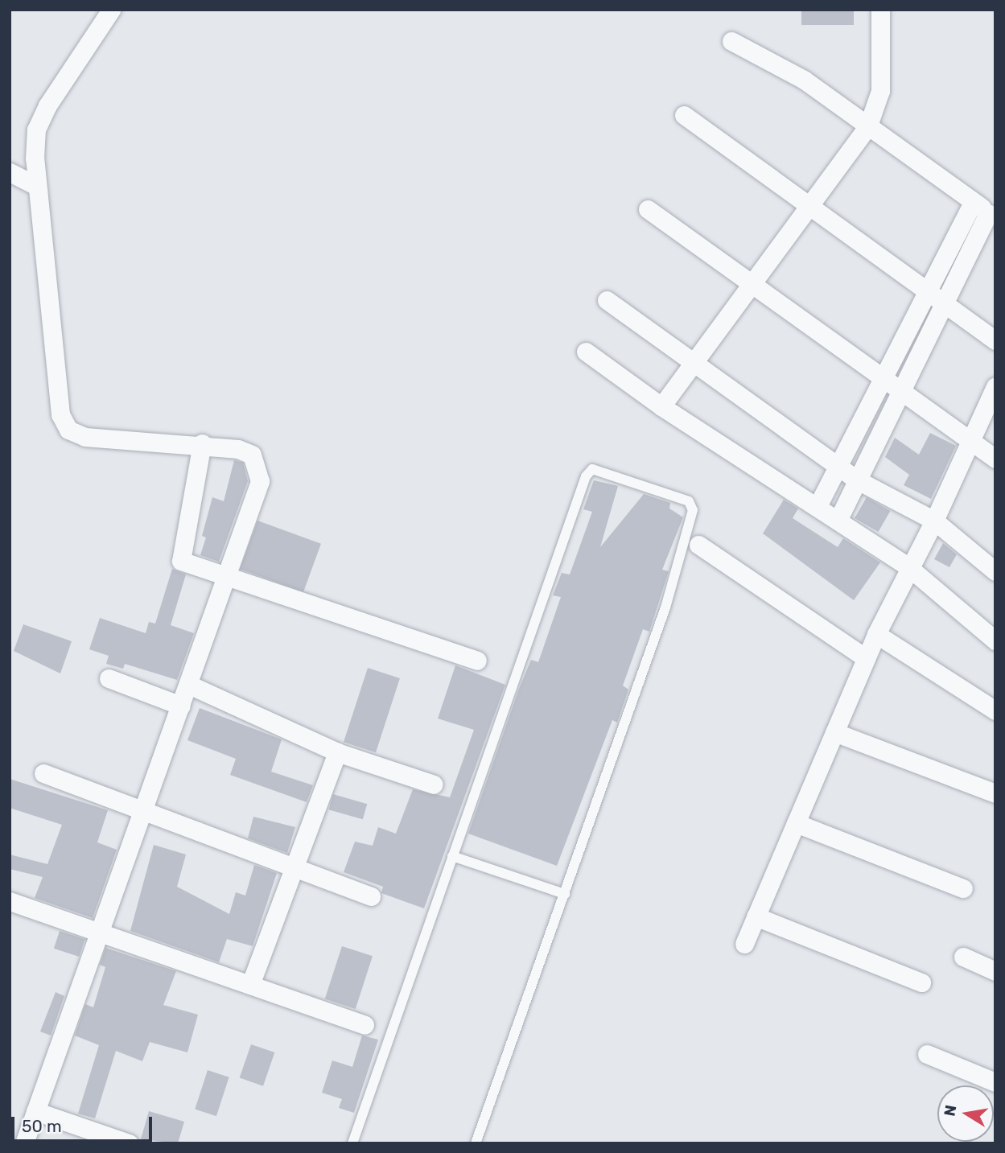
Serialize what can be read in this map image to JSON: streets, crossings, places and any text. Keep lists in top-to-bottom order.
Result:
{
  "scale_bar": "50 m",
  "north": "left"
}
